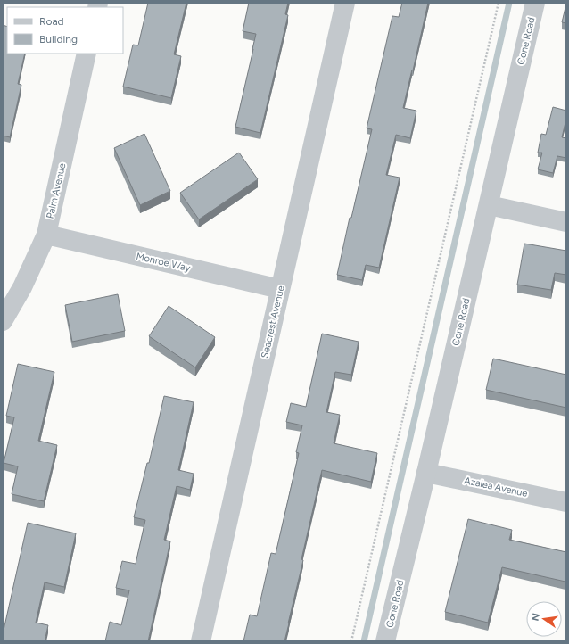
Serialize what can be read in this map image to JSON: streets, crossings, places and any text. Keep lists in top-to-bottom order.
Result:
{
  "streets": {
    "street": [
      "Cone Road",
      "Palm Avenue",
      "Monroe Way",
      "Seacrest Avenue",
      "Azalea Avenue"
    ]
  },
  "crossings": [
    ["Cone Road", "Azalea Avenue"],
    ["Palm Avenue", "Monroe Way"],
    ["Monroe Way", "Seacrest Avenue"]
  ],
  "legend": ["Road", "Building"],
  "north": "left"
}
